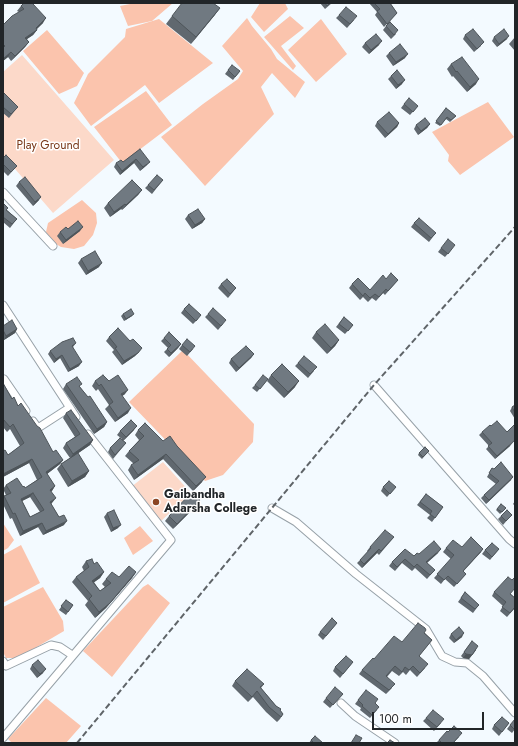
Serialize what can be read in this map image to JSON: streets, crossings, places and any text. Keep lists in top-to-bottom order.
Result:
{
  "parks": ["Play Ground"],
  "places": ["Gaibandha Adarsha College"],
  "scale_bar": "100 m"
}
